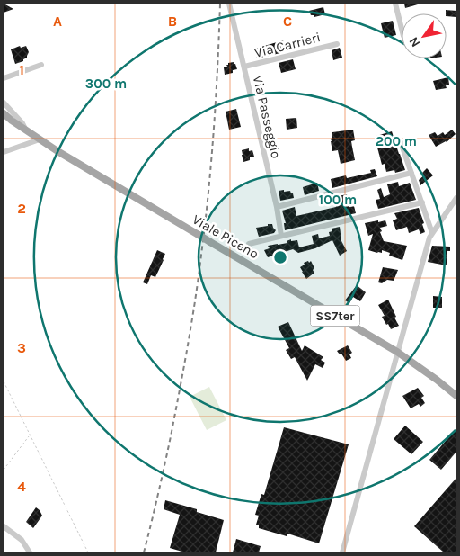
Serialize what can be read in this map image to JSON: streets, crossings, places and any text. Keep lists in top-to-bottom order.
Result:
{
  "streets": {
    "main road": ["Viale Piceno", "SS7ter"],
    "street": ["Via Carrieri", "Via Passeggio"]
  },
  "crossings": [
    ["Via Carrieri", "Via Passeggio"]
  ],
  "north": "bottom left",
  "grid": {
    "columns": ["A", "B", "C"],
    "rows": [
      "1",
      "2",
      "3",
      "4"
    ]
  },
  "rings": ["300 m", "200 m", "100 m"]
}
